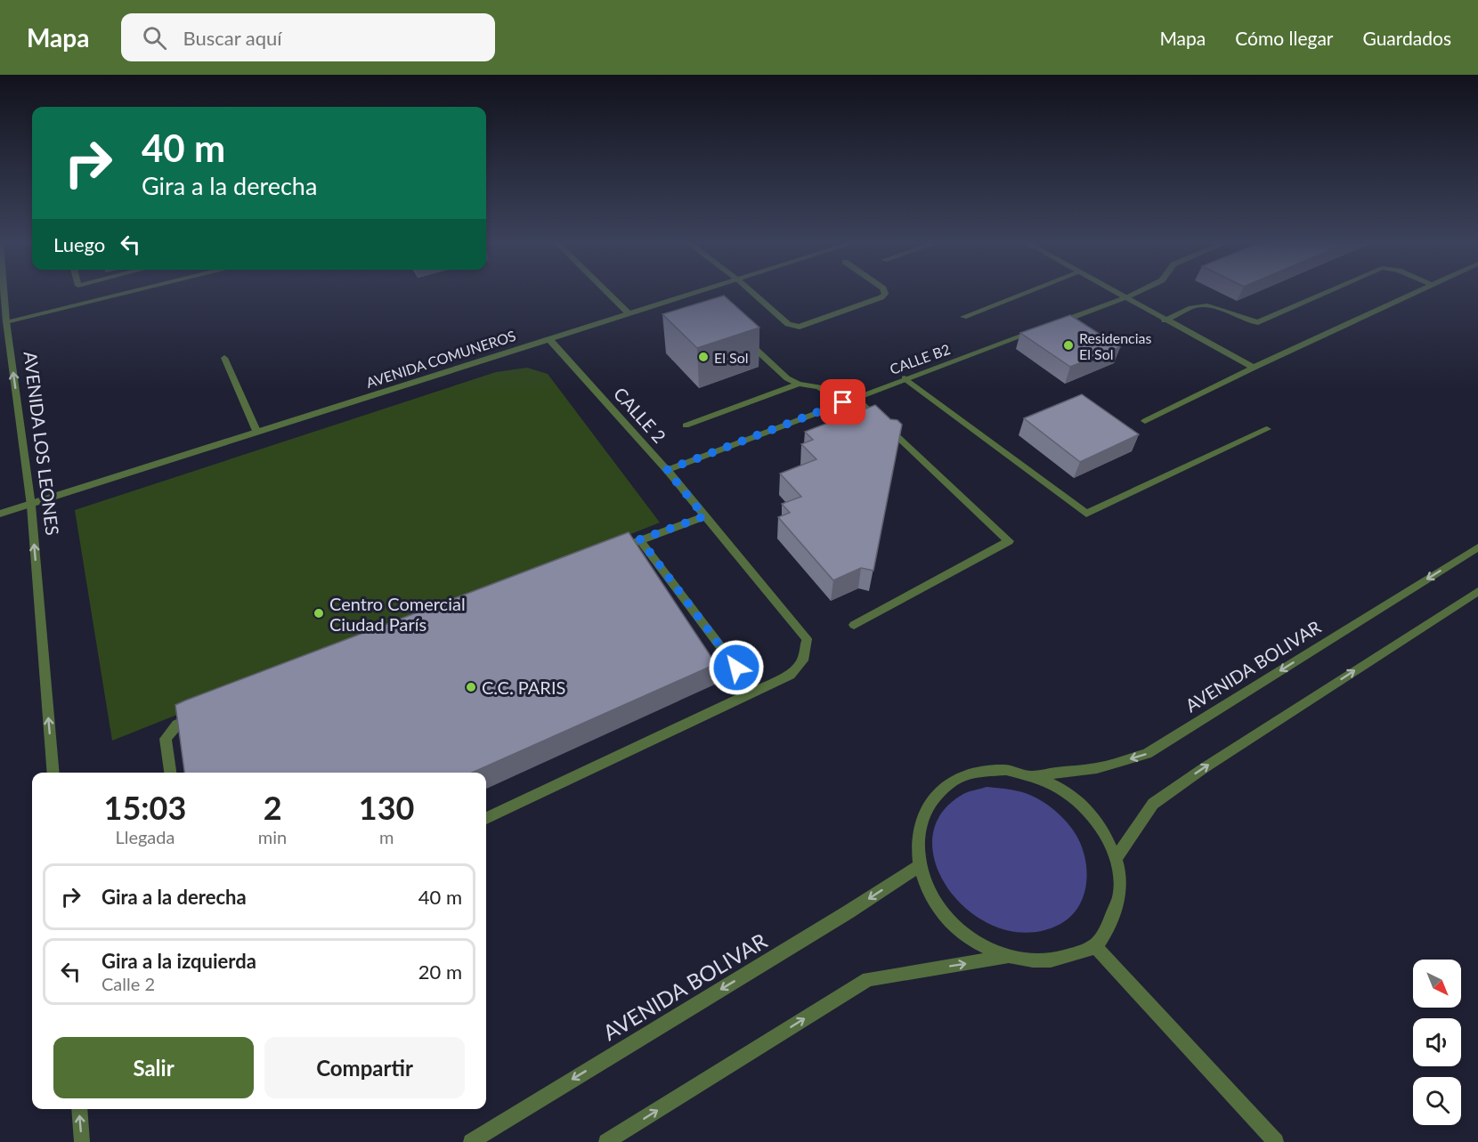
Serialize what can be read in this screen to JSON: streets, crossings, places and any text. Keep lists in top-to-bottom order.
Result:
{
  "streets": {
    "street": [
      "AVENIDA COMUNEROS",
      "CALLE B2",
      "CALLE 2",
      "AVENIDA LOS LEONES",
      "AVENIDA BOLIVAR"
    ]
  },
  "crossings": [
    ["AVENIDA COMUNEROS", "CALLE 2"],
    ["AVENIDA COMUNEROS", "AVENIDA LOS LEONES"],
    ["CALLE B2", "CALLE 2"]
  ],
  "one_way": ["AVENIDA LOS LEONES"],
  "places": [
    "Residencias El Sol",
    "El Sol",
    "Centro Comercial Ciudad París",
    "C.C. PARIS"
  ],
  "north": "bottom right",
  "page": {
    "header": "Mapa",
    "search": "Buscar aquí",
    "nav": ["Mapa", "Cómo llegar", "Guardados"],
    "turn": ["40 m", "Gira a la derecha"],
    "then": "Luego",
    "eta": [
      "15:03",
      "Llegada",
      "2",
      "min",
      "130",
      "m"
    ],
    "list": [
      {
        "name": "Gira a la derecha",
        "value": "40 m"
      },
      {
        "name": "Gira a la izquierda",
        "note": "Calle 2",
        "value": "20 m"
      }
    ],
    "buttons": ["Salir", "Compartir"]
  }
}
